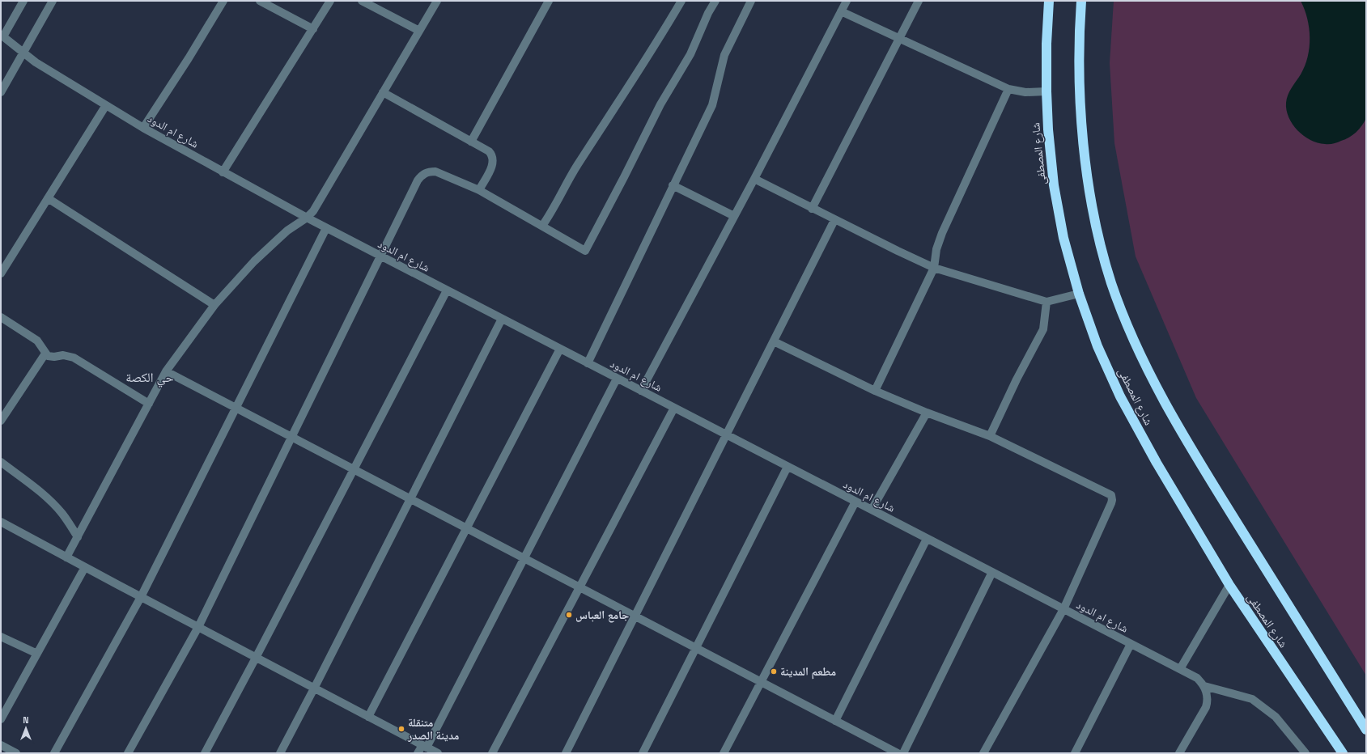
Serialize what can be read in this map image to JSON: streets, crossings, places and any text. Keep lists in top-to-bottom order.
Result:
{
  "streets": {
    "highway": ["شارع المصطفى"],
    "street": ["شارع ام الدود"]
  },
  "districts": ["حي الكصة"],
  "places": ["جامع العباس", "مطعم المدينة", "متنقلة مدينة الصدر"],
  "north": "top"
}
